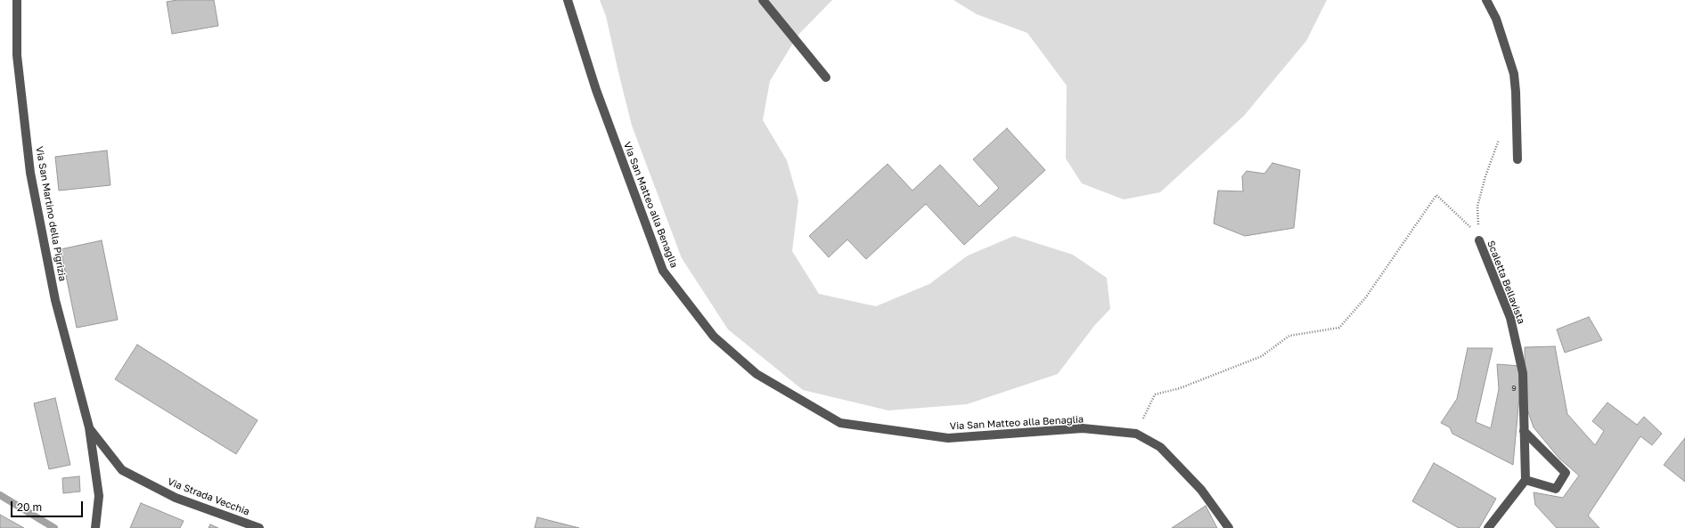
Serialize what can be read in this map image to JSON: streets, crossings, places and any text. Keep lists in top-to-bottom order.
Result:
{
  "streets": {
    "street": [
      "Via San Matteo alla Benaglia",
      "Via San Martino della Pigrizia",
      "Scaletta Bellavista",
      "Via Strada Vecchia"
    ]
  },
  "crossings": [
    ["Via San Martino della Pigrizia", "Via Strada Vecchia"]
  ],
  "house_numbers": ["9"],
  "scale_bar": "20 m"
}
